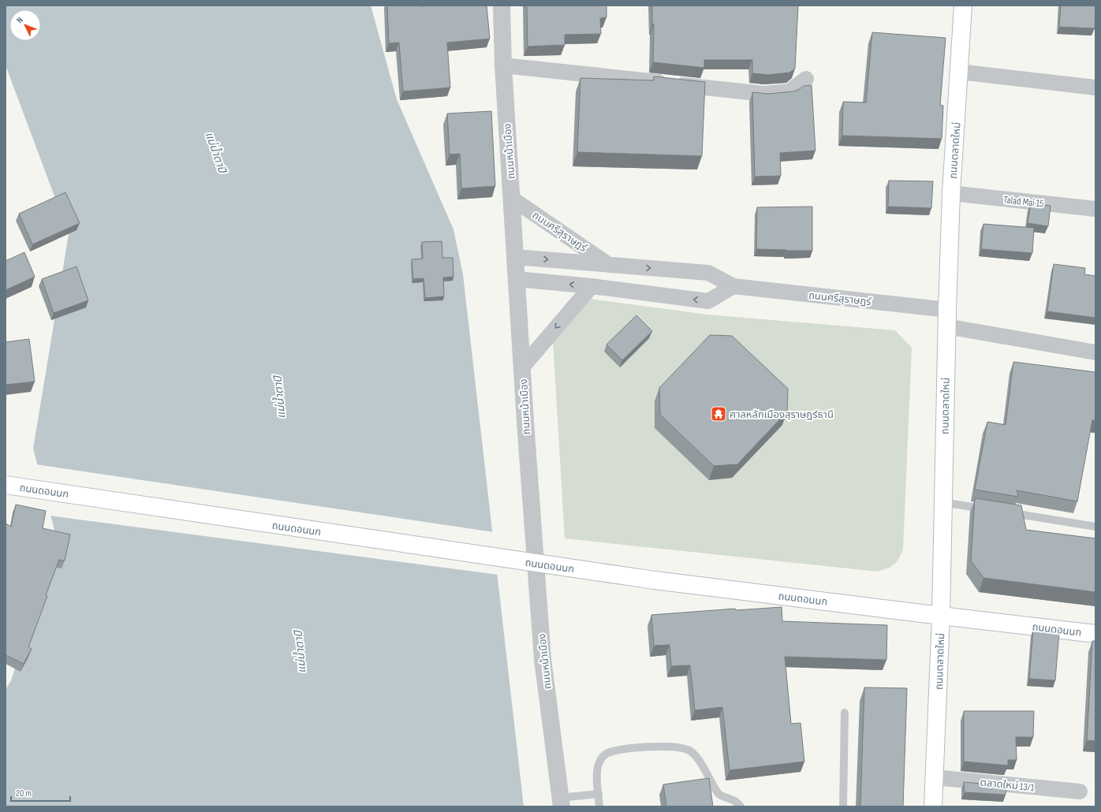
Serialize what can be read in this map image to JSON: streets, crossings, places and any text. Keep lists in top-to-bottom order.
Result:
{
  "streets": {
    "main road": ["ถนนตลาดใหม่", "ถนนดอนนก"],
    "street": [
      "ถนนหน้าเมือง",
      "Talad Mai 15",
      "ถนนศรีสุราษฎร์",
      "ตลาดใหม่ 13/1"
    ]
  },
  "crossings": [
    ["ถนนตลาดใหม่", "Talad Mai 15"],
    ["ถนนตลาดใหม่", "ถนนศรีสุราษฎร์"],
    ["ถนนตลาดใหม่", "ถนนดอนนก"],
    ["ถนนตลาดใหม่", "ตลาดใหม่ 13/1"],
    ["ถนนหน้าเมือง", "ถนนศรีสุราษฎร์"]
  ],
  "water": ["แม่น้ำตาปี"],
  "places": {
    "temple": ["ศาลหลักเมืองสุราษฎร์ธานี"]
  },
  "scale_bar": "20 m",
  "north": "top left"
}
